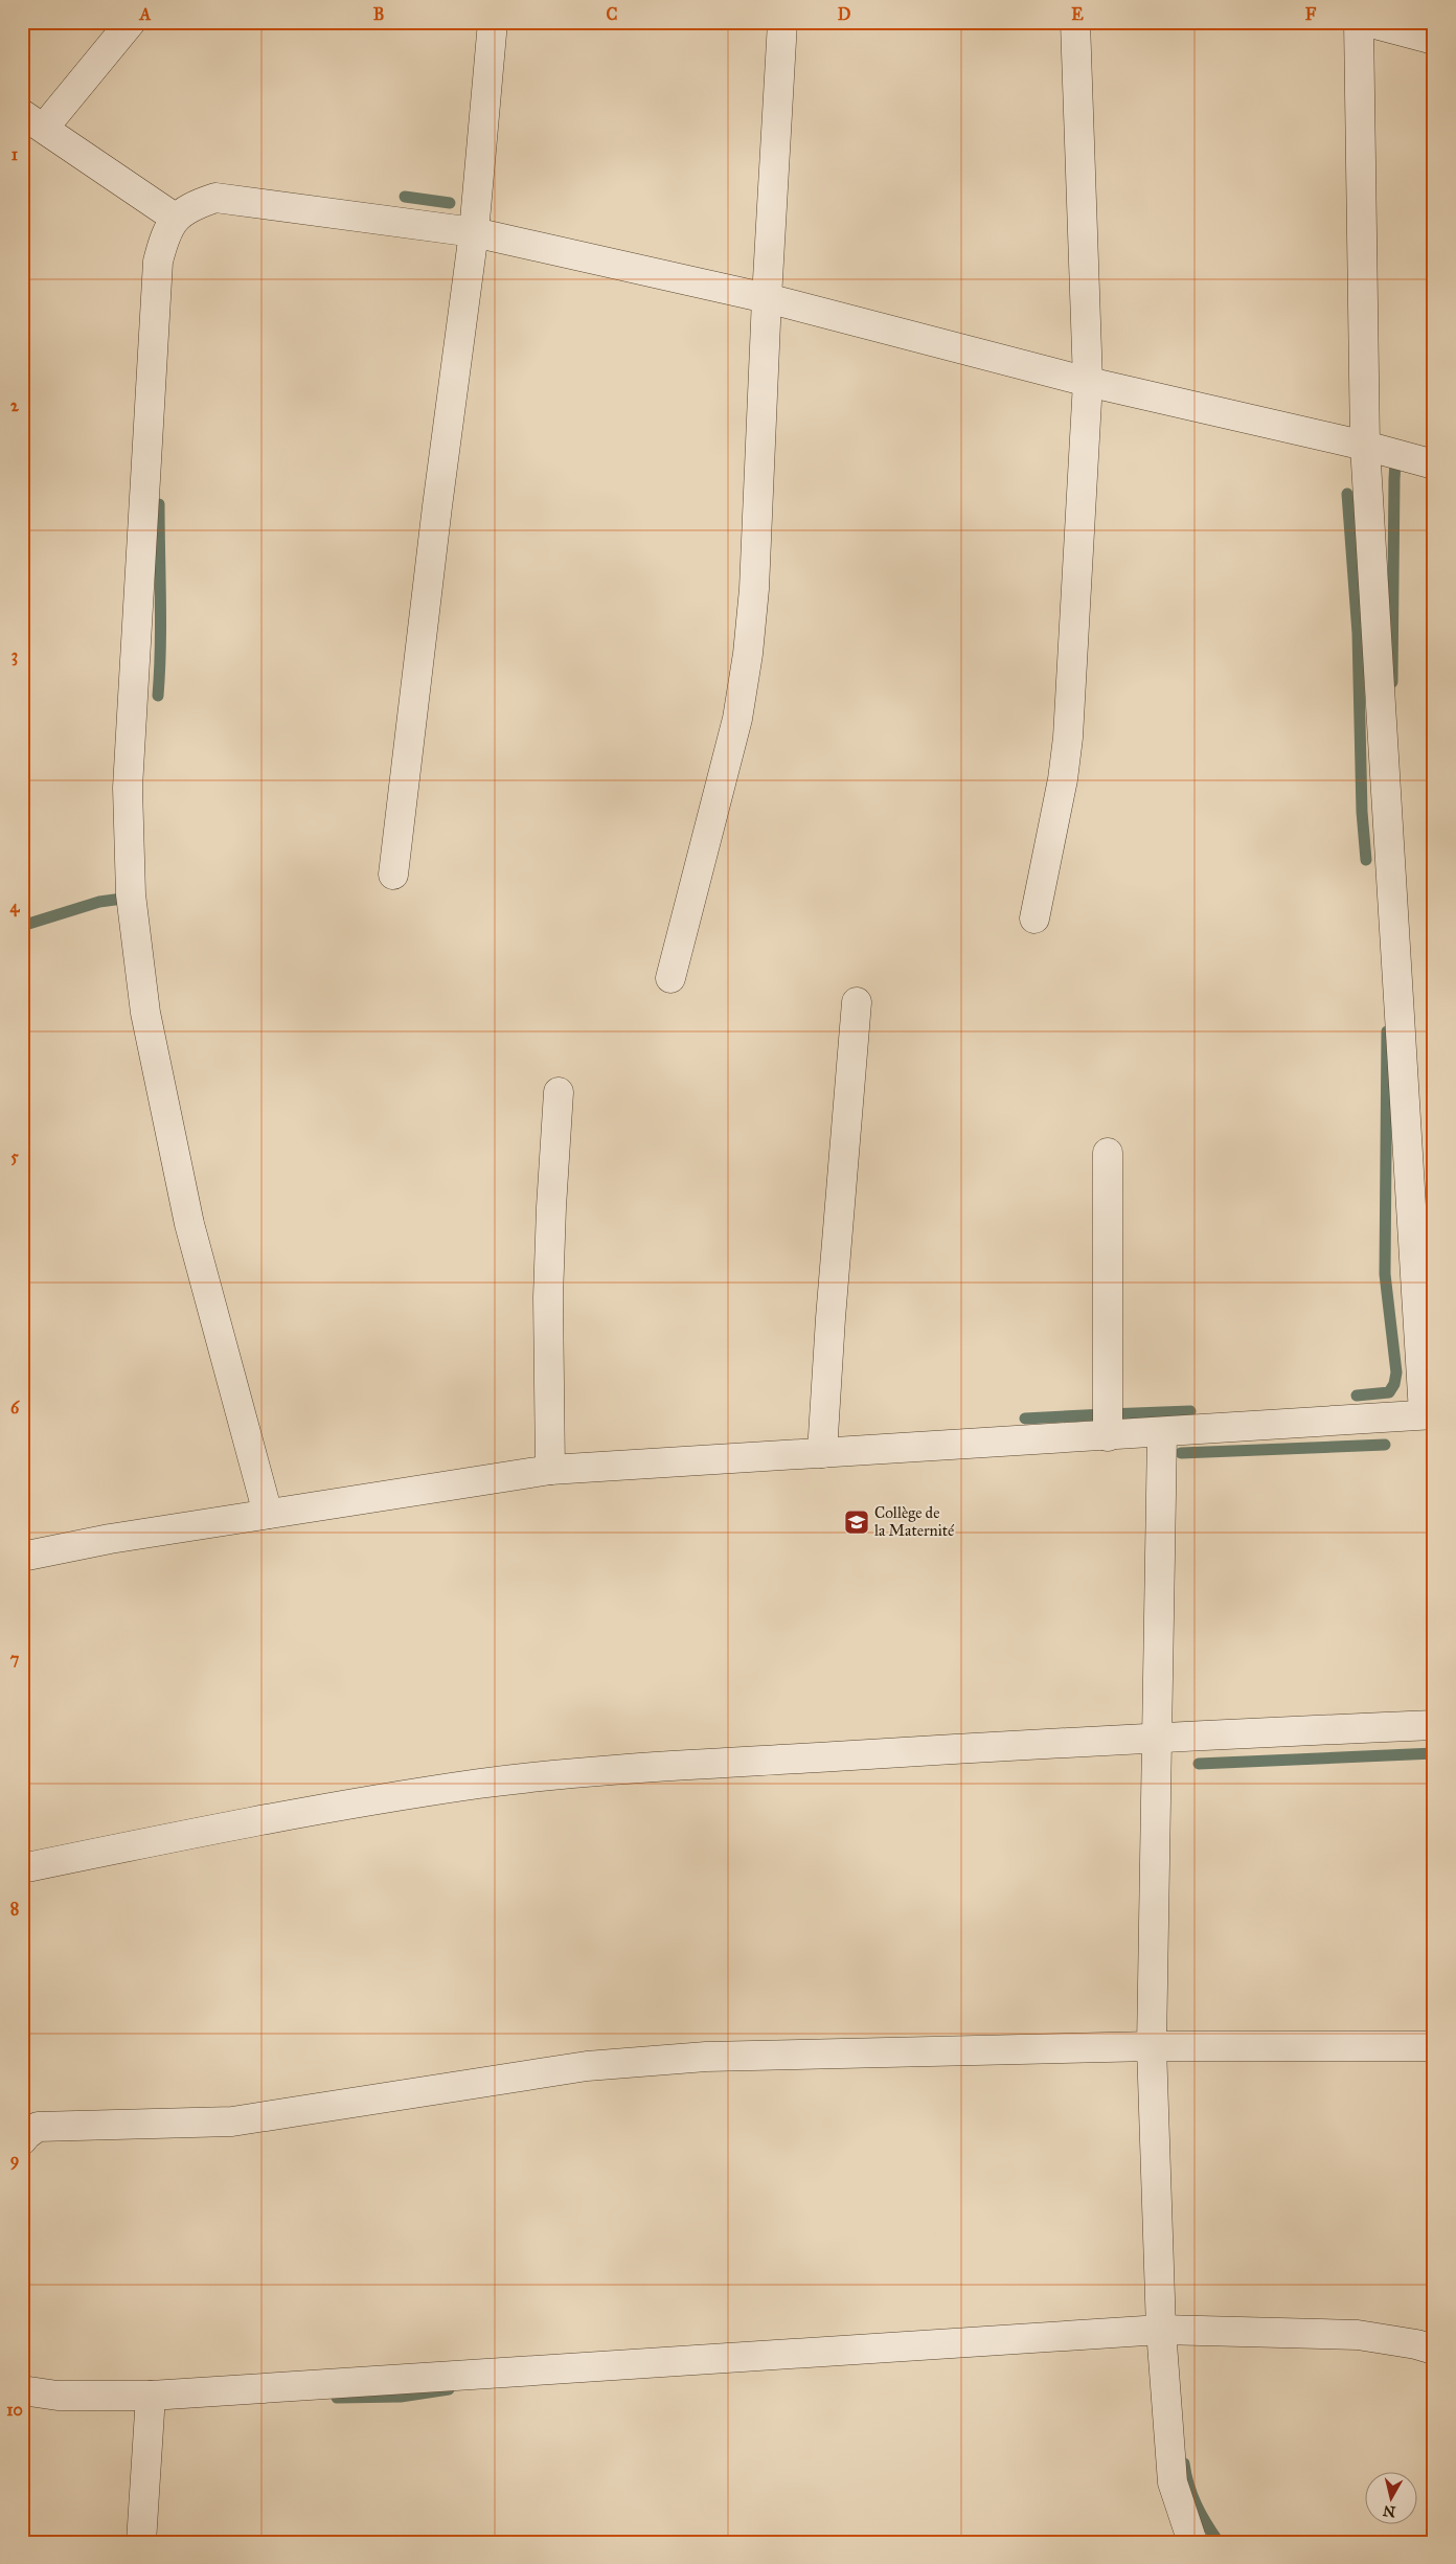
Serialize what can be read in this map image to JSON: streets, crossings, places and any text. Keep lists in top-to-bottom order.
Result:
{
  "places": {
    "school or university": ["Collège de la Maternité"]
  },
  "north": "bottom",
  "grid": {
    "columns": [
      "A",
      "B",
      "C",
      "D",
      "E",
      "F"
    ],
    "rows": [
      "1",
      "2",
      "3",
      "4",
      "5",
      "6",
      "7",
      "8",
      "9",
      "10"
    ]
  }
}
